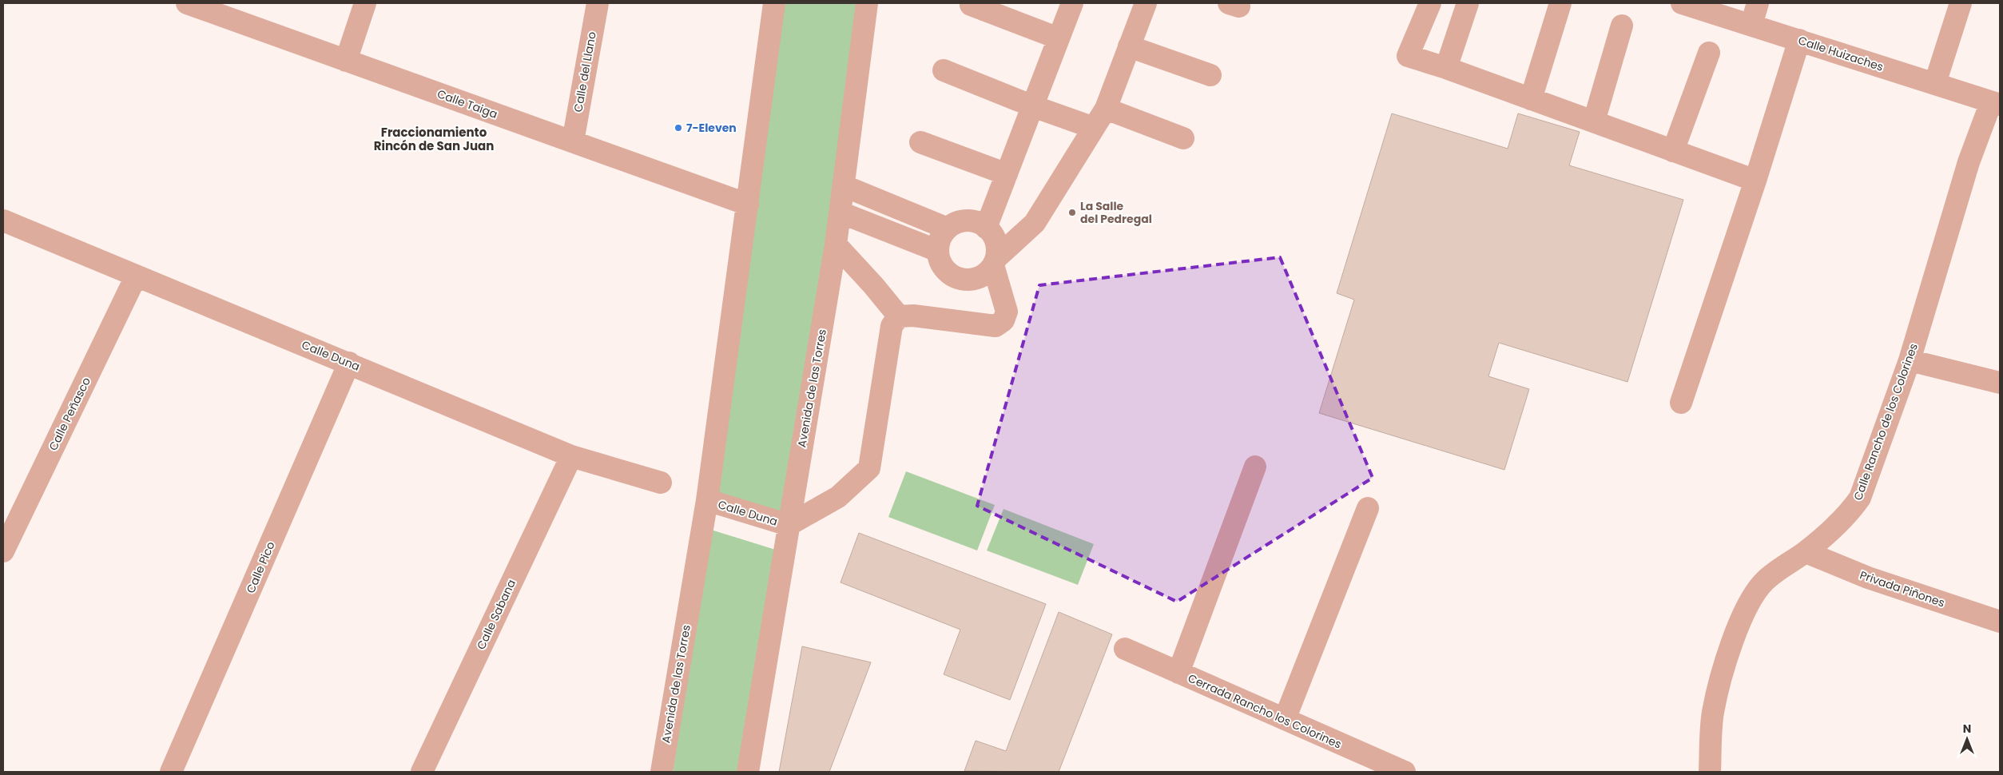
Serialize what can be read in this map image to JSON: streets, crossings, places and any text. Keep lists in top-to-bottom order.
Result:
{
  "streets": {
    "street": [
      "Calle Huizaches",
      "Calle del Llano",
      "Calle Taiga",
      "Calle Duna",
      "Avenida de las Torres",
      "Calle Peñasco",
      "Calle Rancho de los Colorines",
      "Calle Pico",
      "Privada Piñones",
      "Calle Sabana",
      "Cerrada Rancho los Colorines"
    ]
  },
  "crossings": [
    ["Calle Huizaches", "Calle Rancho de los Colorines"],
    ["Calle del Llano", "Calle Taiga"],
    ["Calle Taiga", "Avenida de las Torres"],
    ["Calle Duna", "Avenida de las Torres"],
    ["Calle Duna", "Calle Peñasco"],
    ["Calle Duna", "Calle Pico"],
    ["Calle Duna", "Calle Sabana"],
    ["Calle Rancho de los Colorines", "Privada Piñones"]
  ],
  "districts": ["Fraccionamiento Rincón de San Juan"],
  "places": ["7-Eleven", "La Salle del Pedregal"],
  "north": "top"
}
